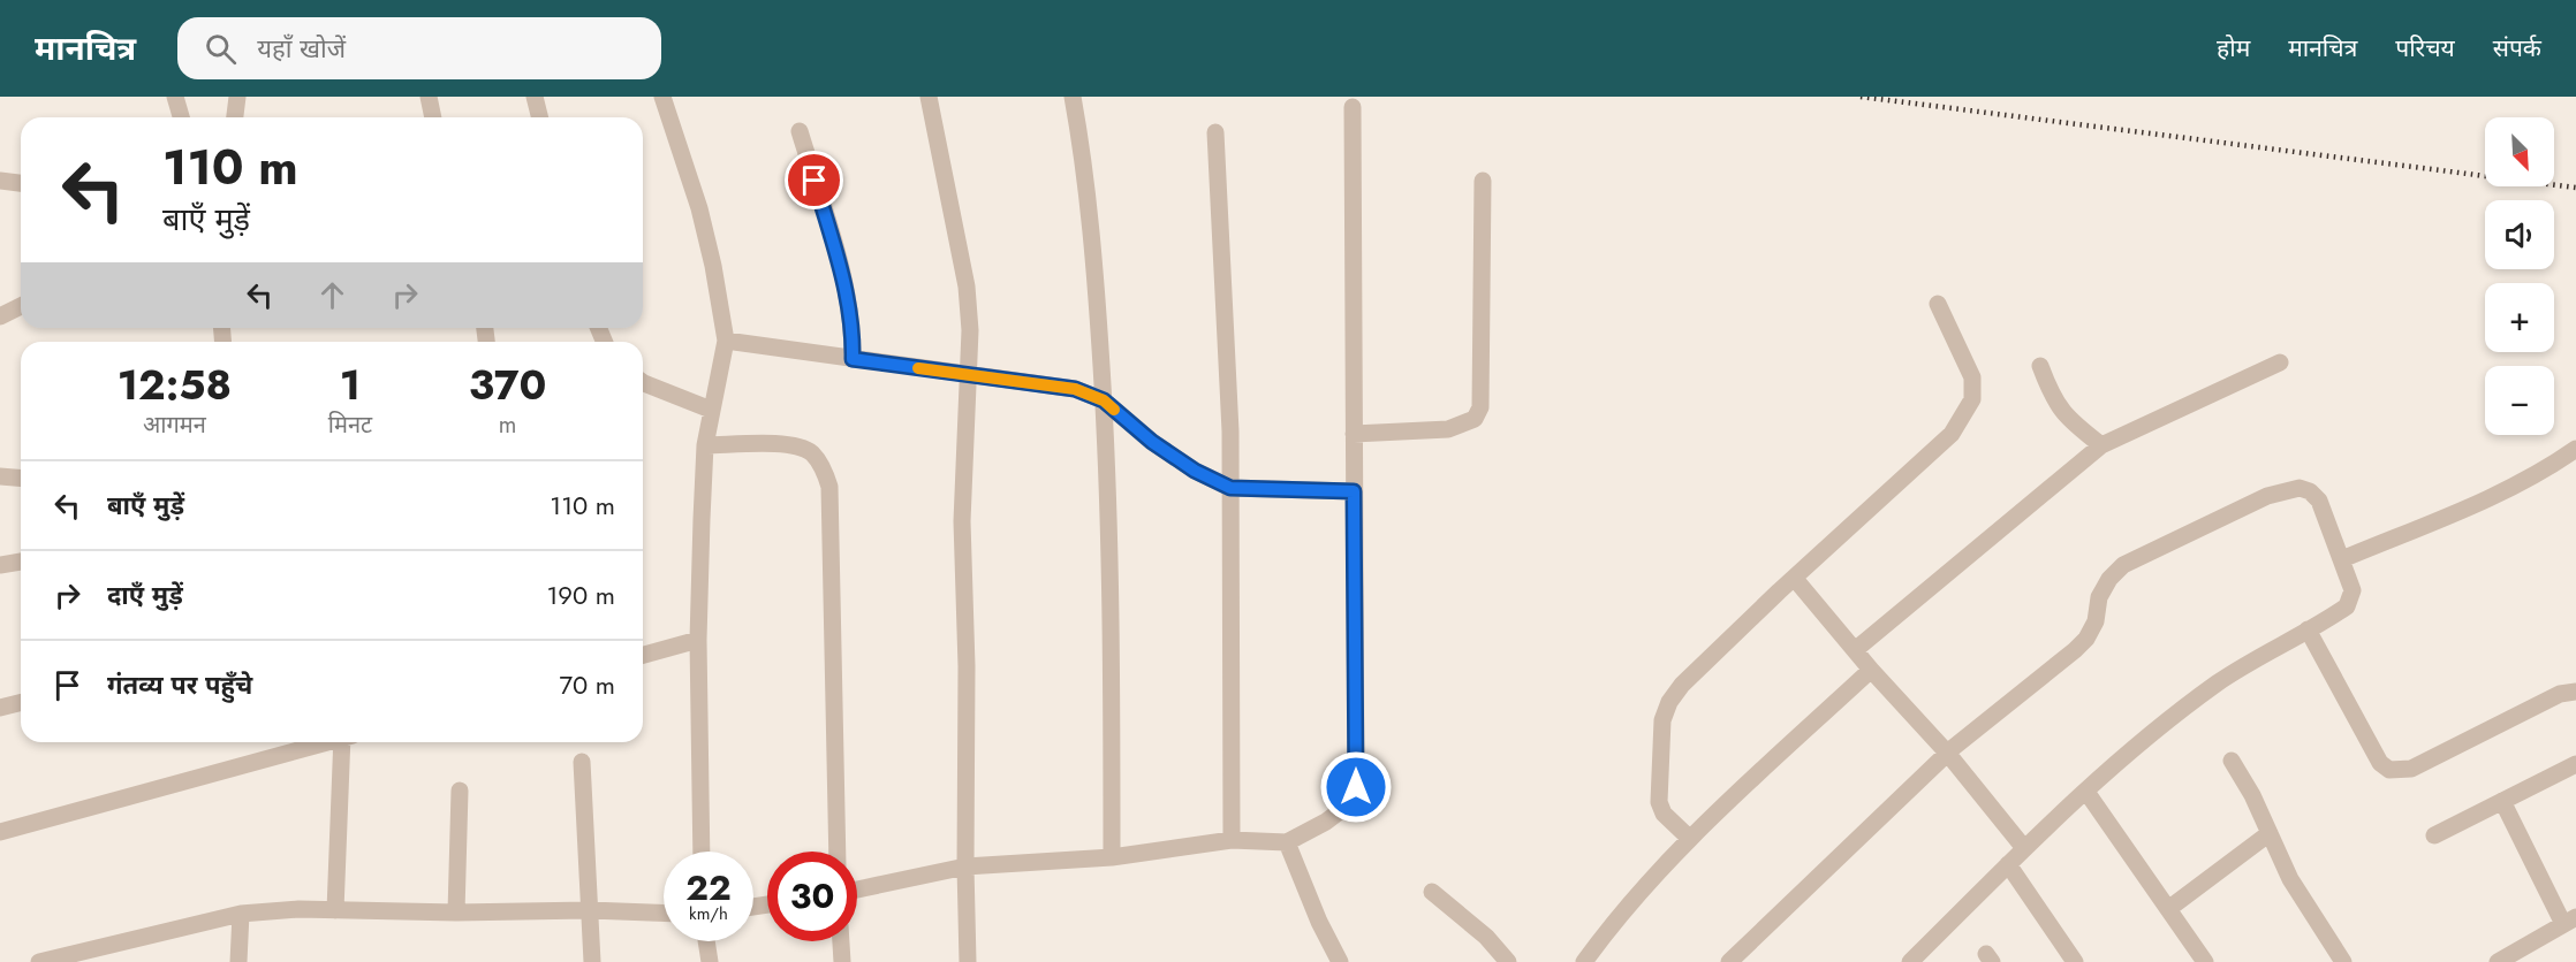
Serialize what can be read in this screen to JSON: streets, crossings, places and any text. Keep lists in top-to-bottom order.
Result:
{
  "north": "bottom right",
  "page": {
    "header": "मानचित्र",
    "search": "यहाँ खोजें",
    "nav": [
      "होम",
      "मानचित्र",
      "परिचय",
      "संपर्क"
    ],
    "map_buttons": ["+", "−"],
    "turn": ["110 m", "बाएँ मुड़ें"],
    "eta": [
      "12:58",
      "आगमन",
      "1",
      "मिनट",
      "370",
      "m"
    ],
    "list": [
      {
        "name": "बाएँ मुड़ें",
        "value": "110 m"
      },
      {
        "name": "दाएँ मुड़ें",
        "value": "190 m"
      },
      {
        "name": "गंतव्य पर पहुँचे",
        "value": "70 m"
      }
    ],
    "speed": "22 km/h",
    "limit": "30"
  }
}
